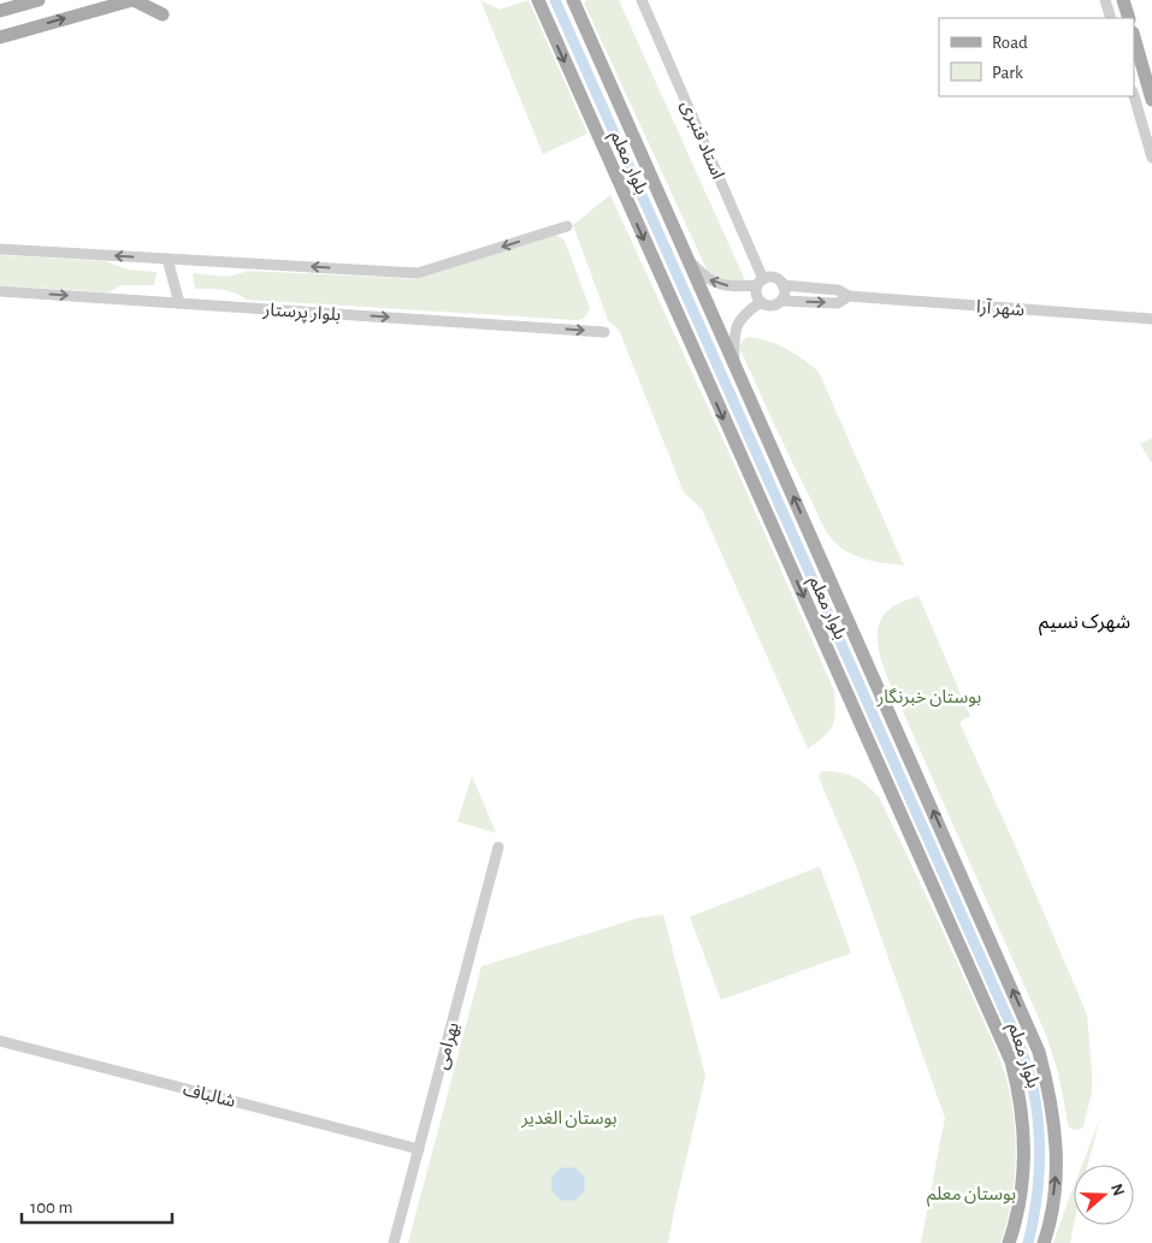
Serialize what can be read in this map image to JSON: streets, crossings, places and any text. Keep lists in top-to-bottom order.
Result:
{
  "streets": {
    "main road": ["بلوار معلم"],
    "street": [
      "استاد قنبری",
      "شهر آرا",
      "بلوار پرستار",
      "بهرامی",
      "شالباف"
    ]
  },
  "crossings": [
    ["استاد قنبری", "شهر آرا"],
    ["بلوار معلم", "شهر آرا"],
    ["بهرامی", "شالباف"]
  ],
  "districts": ["شهرک نسیم"],
  "parks": ["بوستان خبرنگار", "بوستان الغدیر", "بوستان معلم"],
  "legend": ["Road", "Park"],
  "scale_bar": "100 m",
  "north": "right"
}
